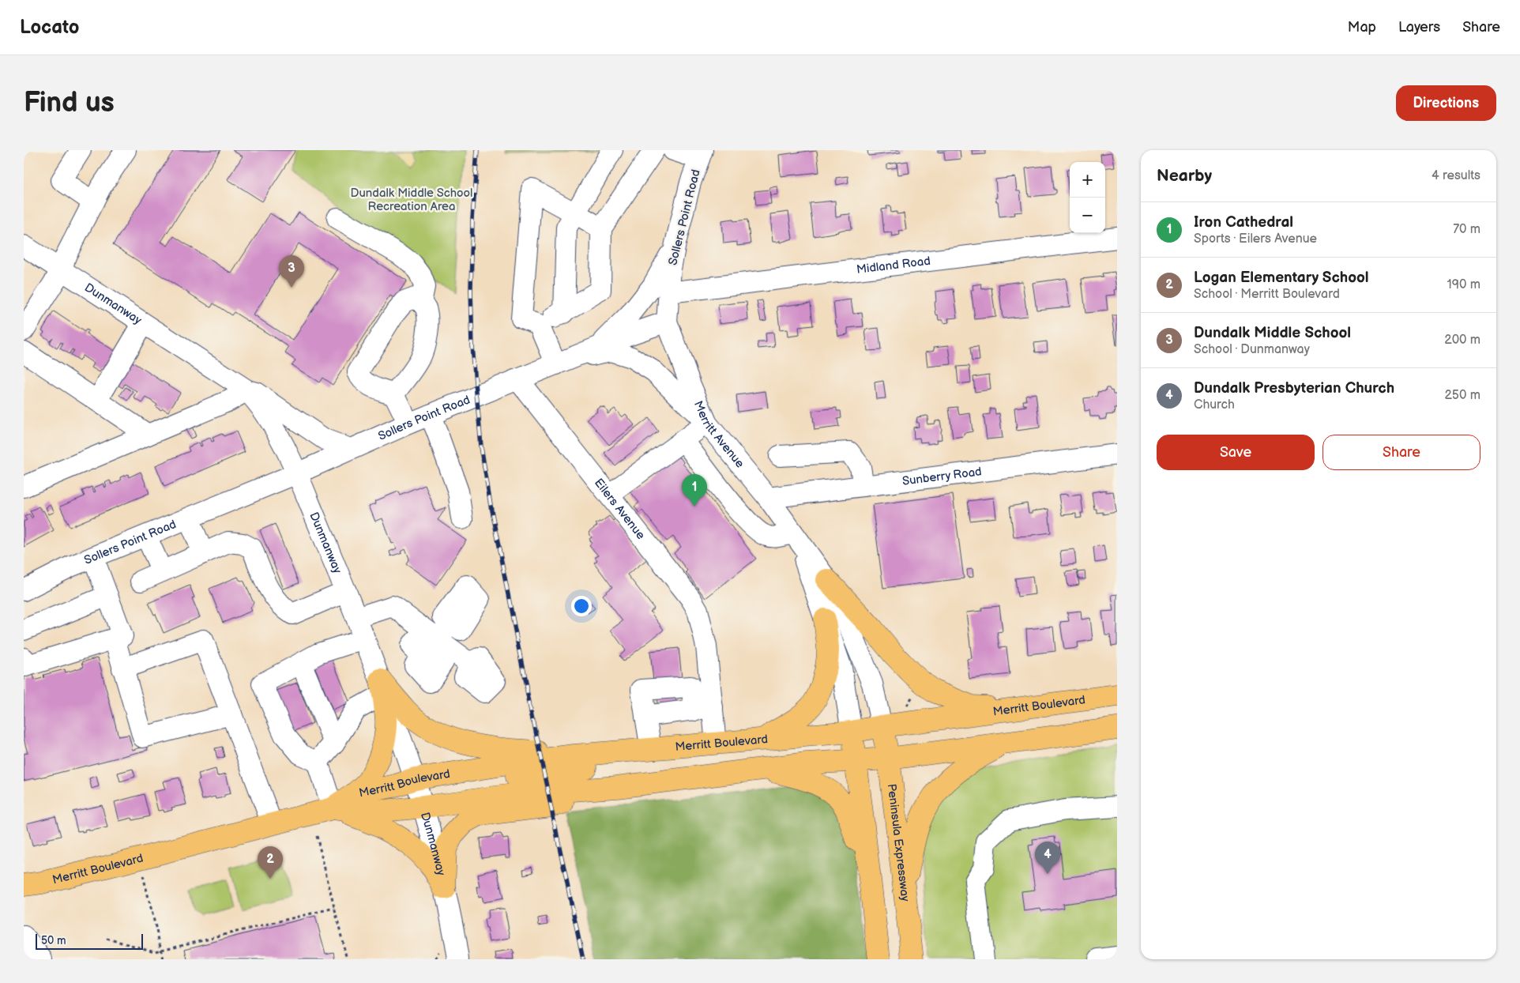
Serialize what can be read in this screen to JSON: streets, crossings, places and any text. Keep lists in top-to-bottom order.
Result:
{
  "streets": {
    "main road": ["Merritt Boulevard", "Peninsula Expressway"],
    "street": [
      "Sollers Point Road",
      "Midland Road",
      "Dunmanway",
      "Merritt Avenue",
      "Sunberry Road",
      "Eilers Avenue"
    ]
  },
  "crossings": [
    ["Sollers Point Road", "Midland Road"],
    ["Sollers Point Road", "Dunmanway"],
    ["Sollers Point Road", "Merritt Avenue"],
    ["Sollers Point Road", "Eilers Avenue"],
    ["Dunmanway", "Merritt Boulevard"],
    ["Merritt Avenue", "Sunberry Road"],
    ["Merritt Avenue", "Merritt Boulevard"],
    ["Merritt Avenue", "Peninsula Expressway"],
    ["Eilers Avenue", "Merritt Boulevard"],
    ["Merritt Boulevard", "Peninsula Expressway"]
  ],
  "parks": ["Dundalk Middle School Recreation Area"],
  "scale_bar": "50 m",
  "page": {
    "header": "Locato",
    "nav": ["Map", "Layers", "Share"],
    "buttons": [
      "Directions",
      ["Save", "Share"]
    ],
    "title": "Find us",
    "heading": ["Nearby", "4 results"],
    "map_buttons": ["+", "−"],
    "list": [
      {
        "mark": "1",
        "name": "Iron Cathedral",
        "note": "Sports · Eilers Avenue",
        "value": "70 m"
      },
      {
        "mark": "2",
        "name": "Logan Elementary School",
        "note": "School · Merritt Boulevard",
        "value": "190 m"
      },
      {
        "mark": "3",
        "name": "Dundalk Middle School",
        "note": "School · Dunmanway",
        "value": "200 m"
      },
      {
        "mark": "4",
        "name": "Dundalk Presbyterian Church",
        "note": "Church",
        "value": "250 m"
      }
    ],
    "pins": [
      "3",
      "1",
      "4",
      "2"
    ],
    "scale": "50 m"
  }
}
